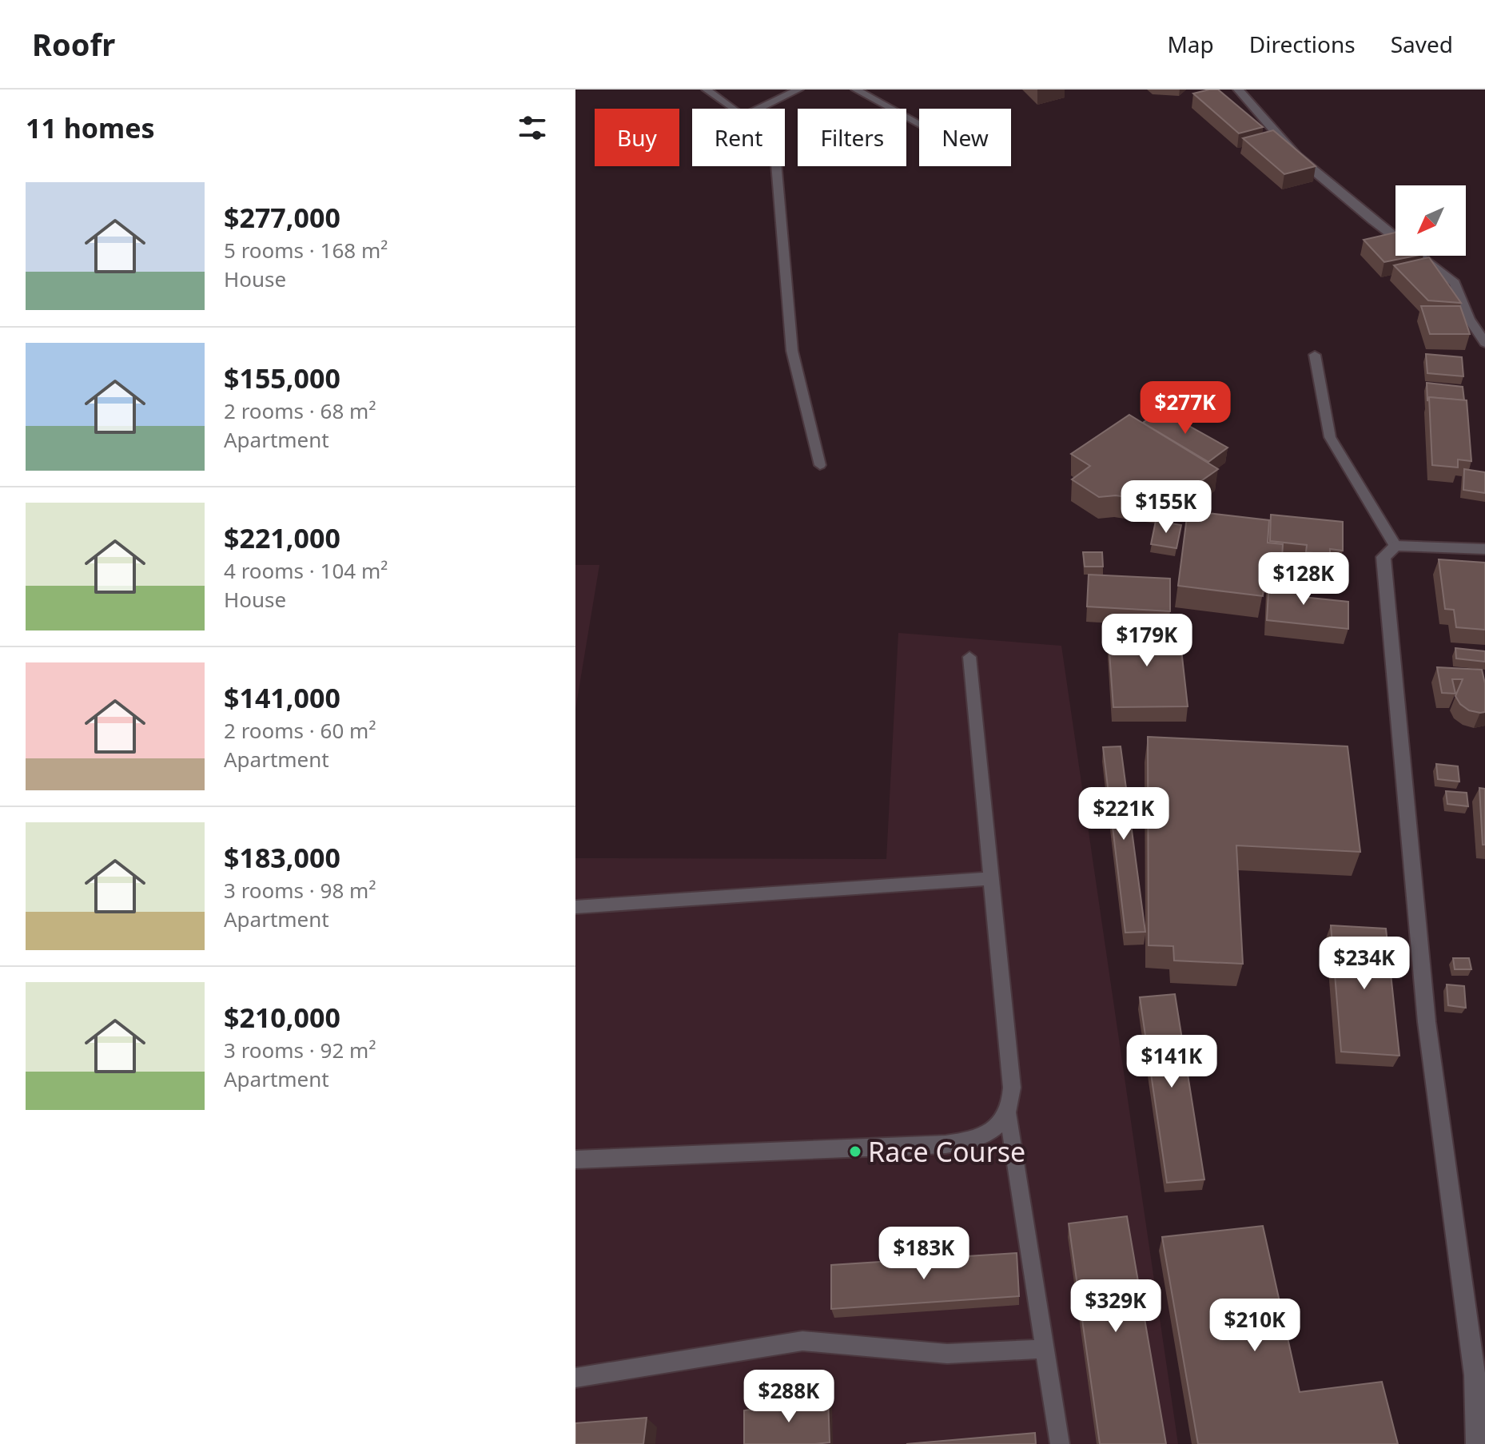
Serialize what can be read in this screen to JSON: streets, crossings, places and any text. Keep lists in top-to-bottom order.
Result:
{
  "places": ["Race Course"],
  "north": "bottom left",
  "page": {
    "header": "Roofr",
    "nav": ["Map", "Directions", "Saved"],
    "heading": "11 homes",
    "chip": [
      "Buy",
      "Rent",
      "Filters",
      "New"
    ],
    "list": [
      {
        "name": "$277,000",
        "note": "5 rooms · 168 m² · House"
      },
      {
        "name": "$155,000",
        "note": "2 rooms · 68 m² · Apartment"
      },
      {
        "name": "$221,000",
        "note": "4 rooms · 104 m² · House"
      },
      {
        "name": "$141,000",
        "note": "2 rooms · 60 m² · Apartment"
      },
      {
        "name": "$183,000",
        "note": "3 rooms · 98 m² · Apartment"
      },
      {
        "name": "$210,000",
        "note": "3 rooms · 92 m² · Apartment"
      }
    ],
    "price": [
      "$277K",
      "$155K",
      "$128K",
      "$179K",
      "$221K",
      "$234K",
      "$141K",
      "$183K",
      "$329K",
      "$210K",
      "$288K"
    ]
  }
}
